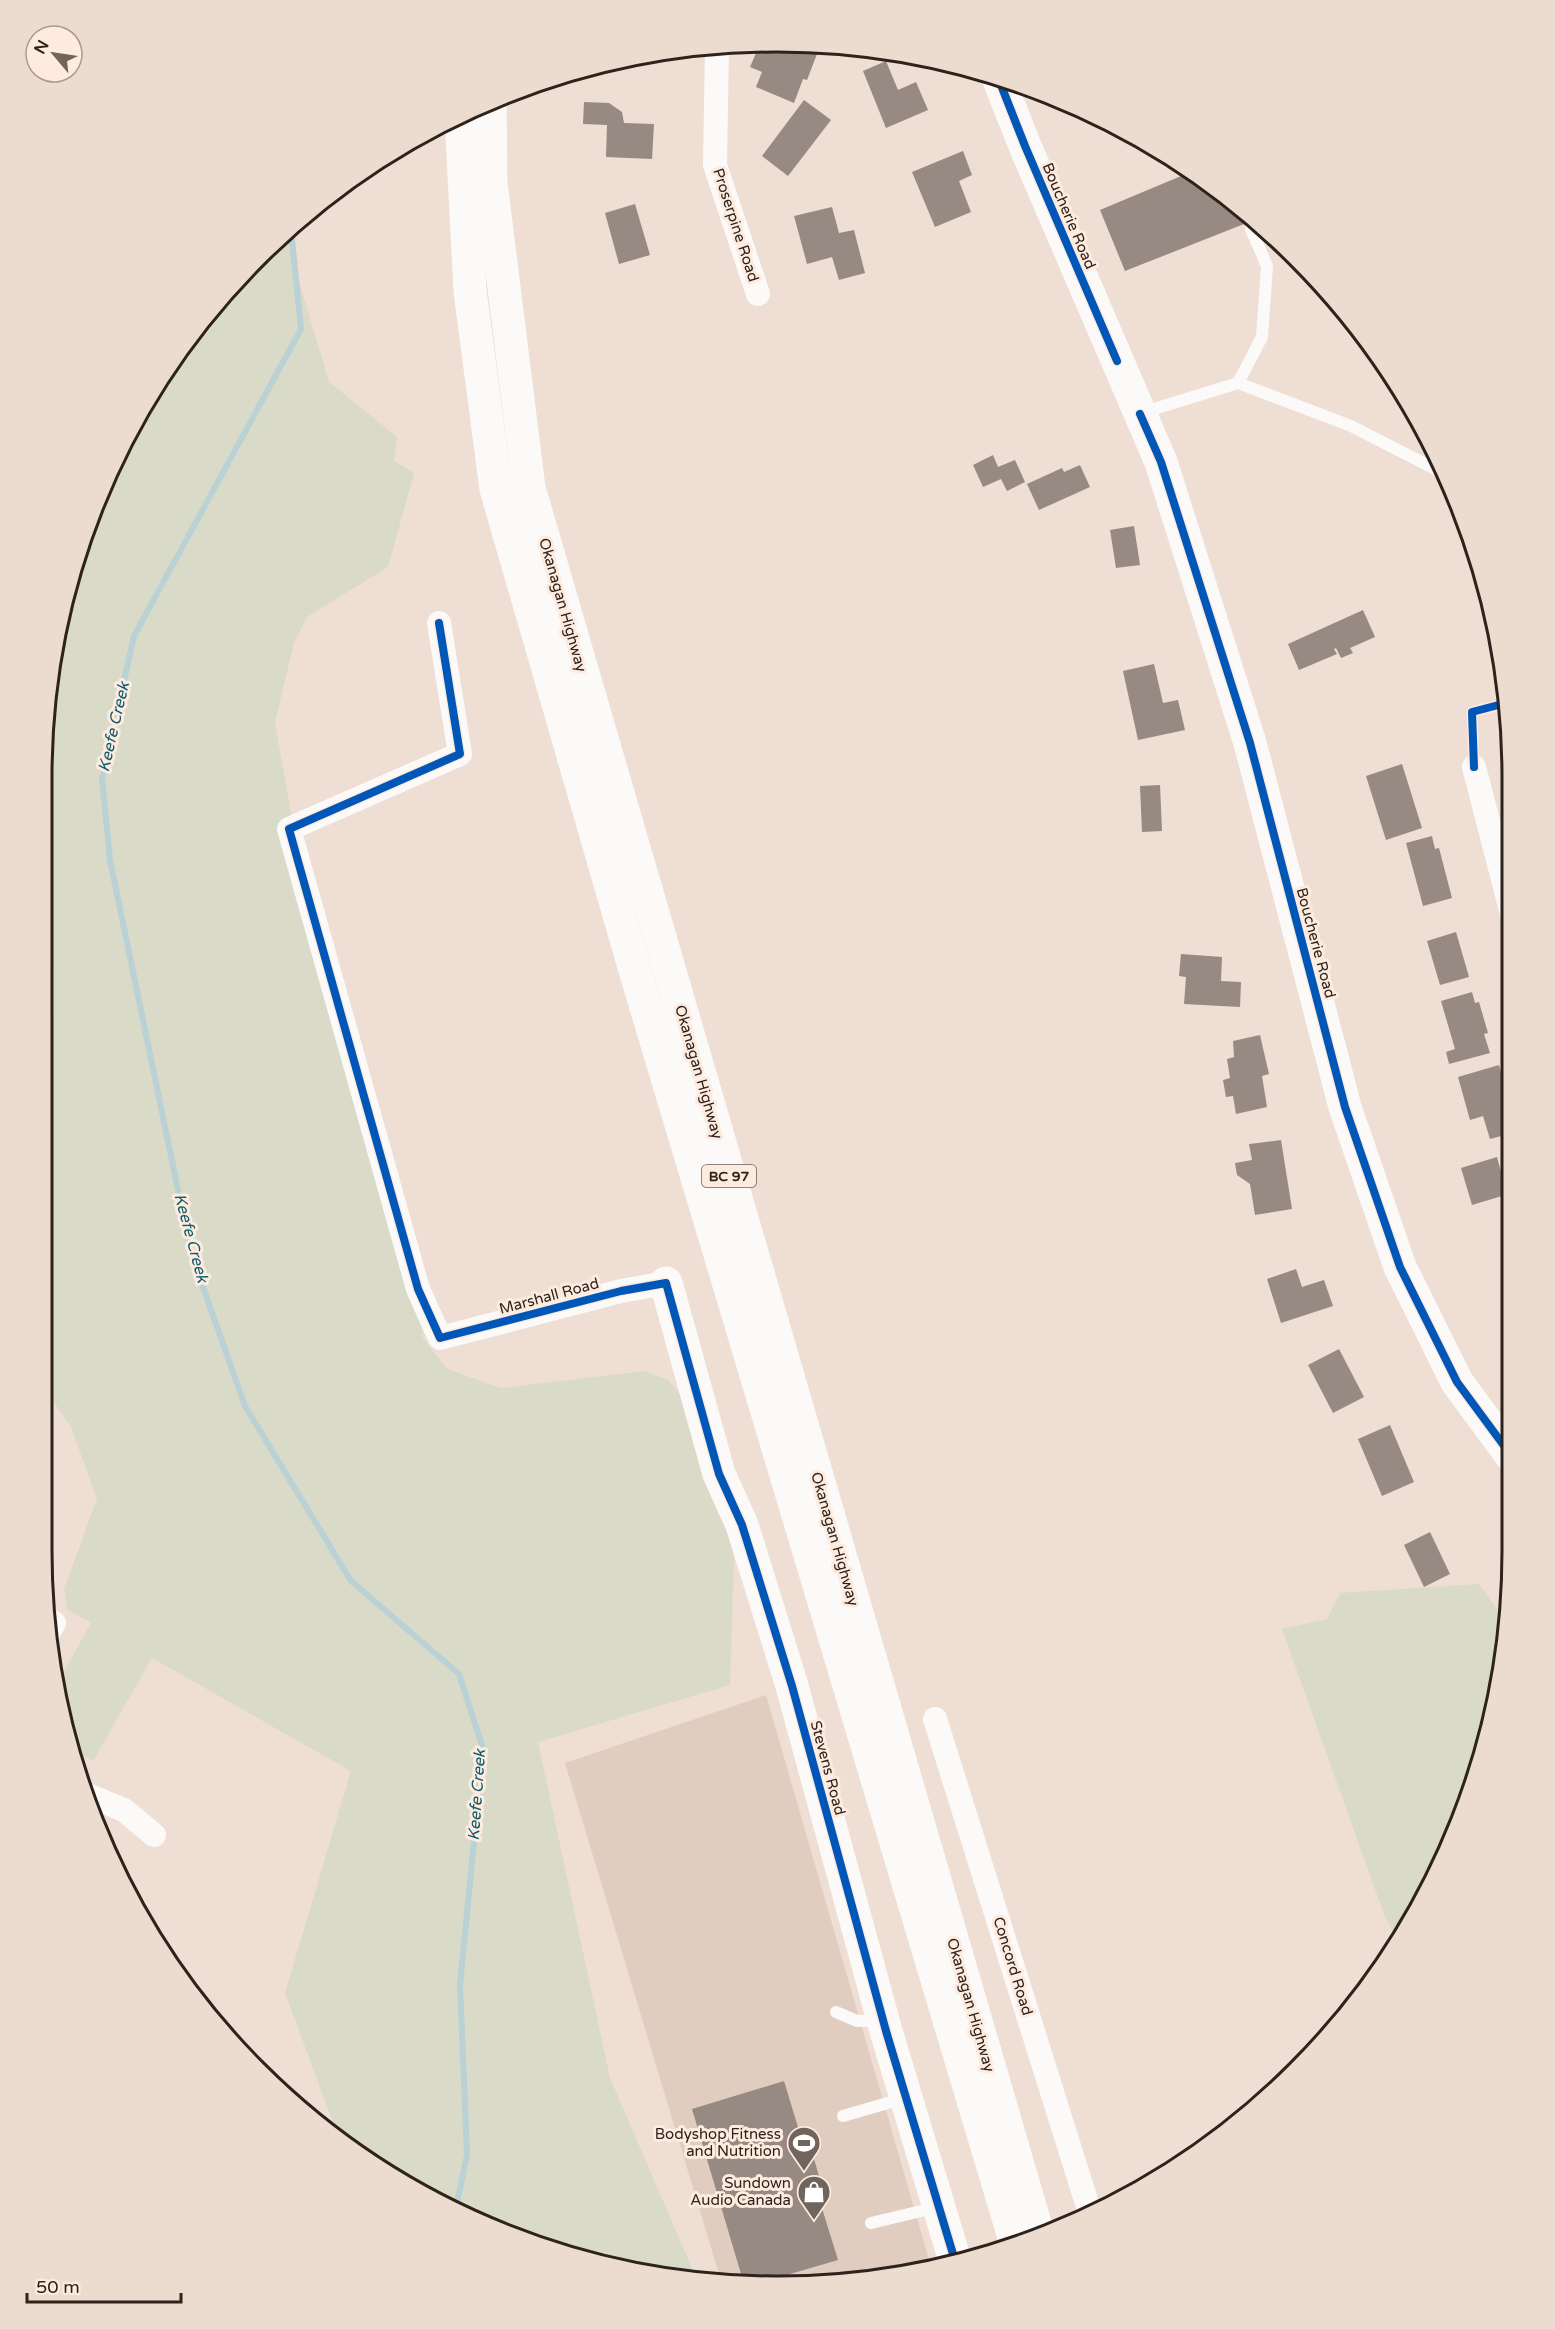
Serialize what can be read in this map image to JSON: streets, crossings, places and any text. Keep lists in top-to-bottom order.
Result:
{
  "streets": {
    "main road": [
      "Boucherie Road",
      "Okanagan Highway",
      "BC 97",
      "Stevens Road"
    ],
    "street": ["Proserpine Road", "Marshall Road", "Concord Road"]
  },
  "crossings": [
    ["Marshall Road", "Stevens Road"]
  ],
  "water": ["Keefe Creek"],
  "places": {
    "sports": ["Bodyshop Fitness and Nutrition"],
    "shop": ["Sundown Audio Canada"]
  },
  "scale_bar": "50 m",
  "north": "top left"
}
